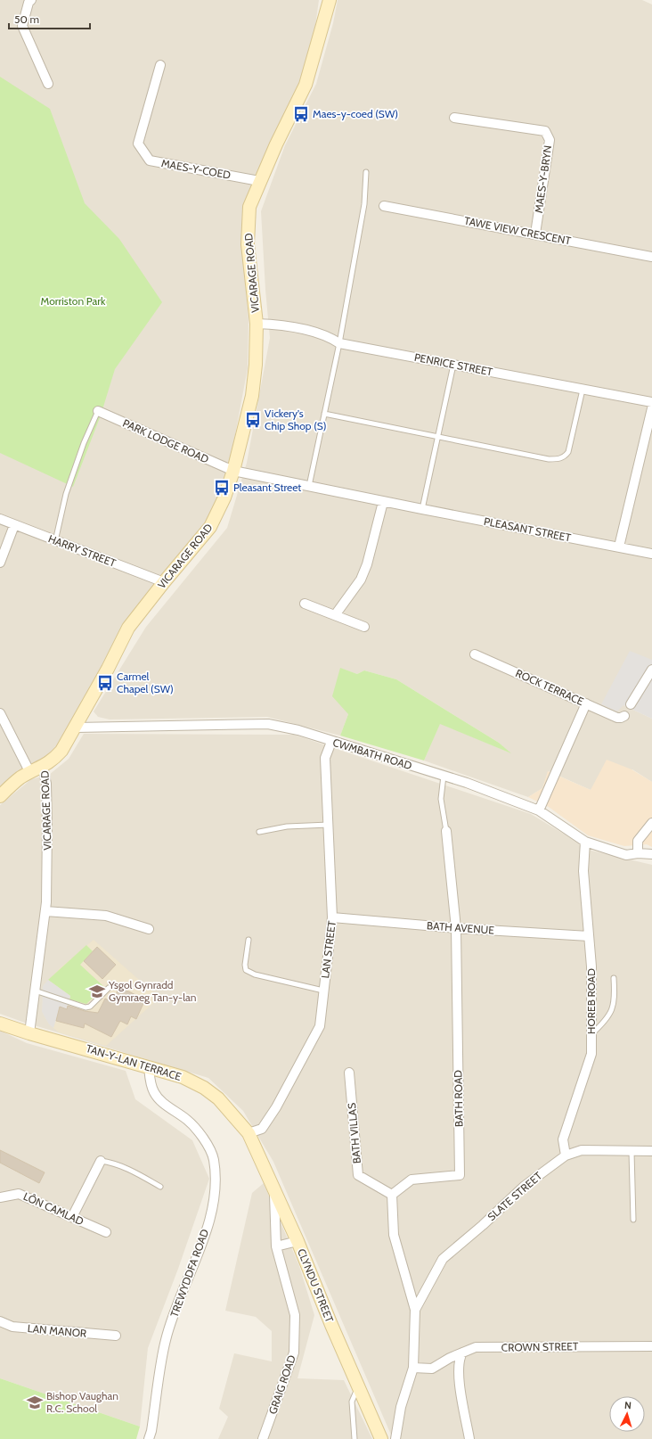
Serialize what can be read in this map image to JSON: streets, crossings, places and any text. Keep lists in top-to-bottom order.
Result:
{
  "streets": {
    "street": [
      "MAES-Y-COED",
      "MAES-Y-BRYN",
      "TAWE VIEW CRESCENT",
      "VICARAGE ROAD",
      "PENRICE STREET",
      "PARK LODGE ROAD",
      "PLEASANT STREET",
      "HARRY STREET",
      "ROCK TERRACE",
      "CWMBATH ROAD",
      "BATH AVENUE",
      "LAN STREET",
      "HOREB ROAD",
      "TAN-Y-LAN TERRACE",
      "BATH ROAD",
      "BATH VILLAS",
      "SLATE STREET",
      "LÔN CAMLAD",
      "TREWYDDFA ROAD",
      "CLYNDU STREET",
      "LAN MANOR",
      "CROWN STREET",
      "GRAIG ROAD"
    ]
  },
  "crossings": [
    ["MAES-Y-COED", "VICARAGE ROAD"],
    ["MAES-Y-BRYN", "TAWE VIEW CRESCENT"],
    ["VICARAGE ROAD", "PENRICE STREET"],
    ["VICARAGE ROAD", "PARK LODGE ROAD"],
    ["VICARAGE ROAD", "HARRY STREET"],
    ["VICARAGE ROAD", "CWMBATH ROAD"],
    ["VICARAGE ROAD", "TAN-Y-LAN TERRACE"],
    ["CWMBATH ROAD", "LAN STREET"],
    ["CWMBATH ROAD", "HOREB ROAD"],
    ["BATH AVENUE", "LAN STREET"],
    ["BATH AVENUE", "HOREB ROAD"],
    ["BATH AVENUE", "BATH ROAD"],
    ["LAN STREET", "TAN-Y-LAN TERRACE"],
    ["LAN STREET", "CLYNDU STREET"],
    ["HOREB ROAD", "SLATE STREET"],
    ["TAN-Y-LAN TERRACE", "TREWYDDFA ROAD"],
    ["TAN-Y-LAN TERRACE", "CLYNDU STREET"],
    ["BATH ROAD", "BATH VILLAS"],
    ["CLYNDU STREET", "GRAIG ROAD"]
  ],
  "parks": ["Morriston Park"],
  "places": {
    "bus stop": [
      "Maes-y-coed (SW)",
      "Vickery's Chip Shop (S)",
      "Pleasant Street",
      "Carmel Chapel (SW)"
    ],
    "school or university": ["Ysgol Gynradd Gymraeg Tan-y-lan", "Bishop Vaughan R.C. School"]
  },
  "scale_bar": "50 m",
  "north": "top"
}
